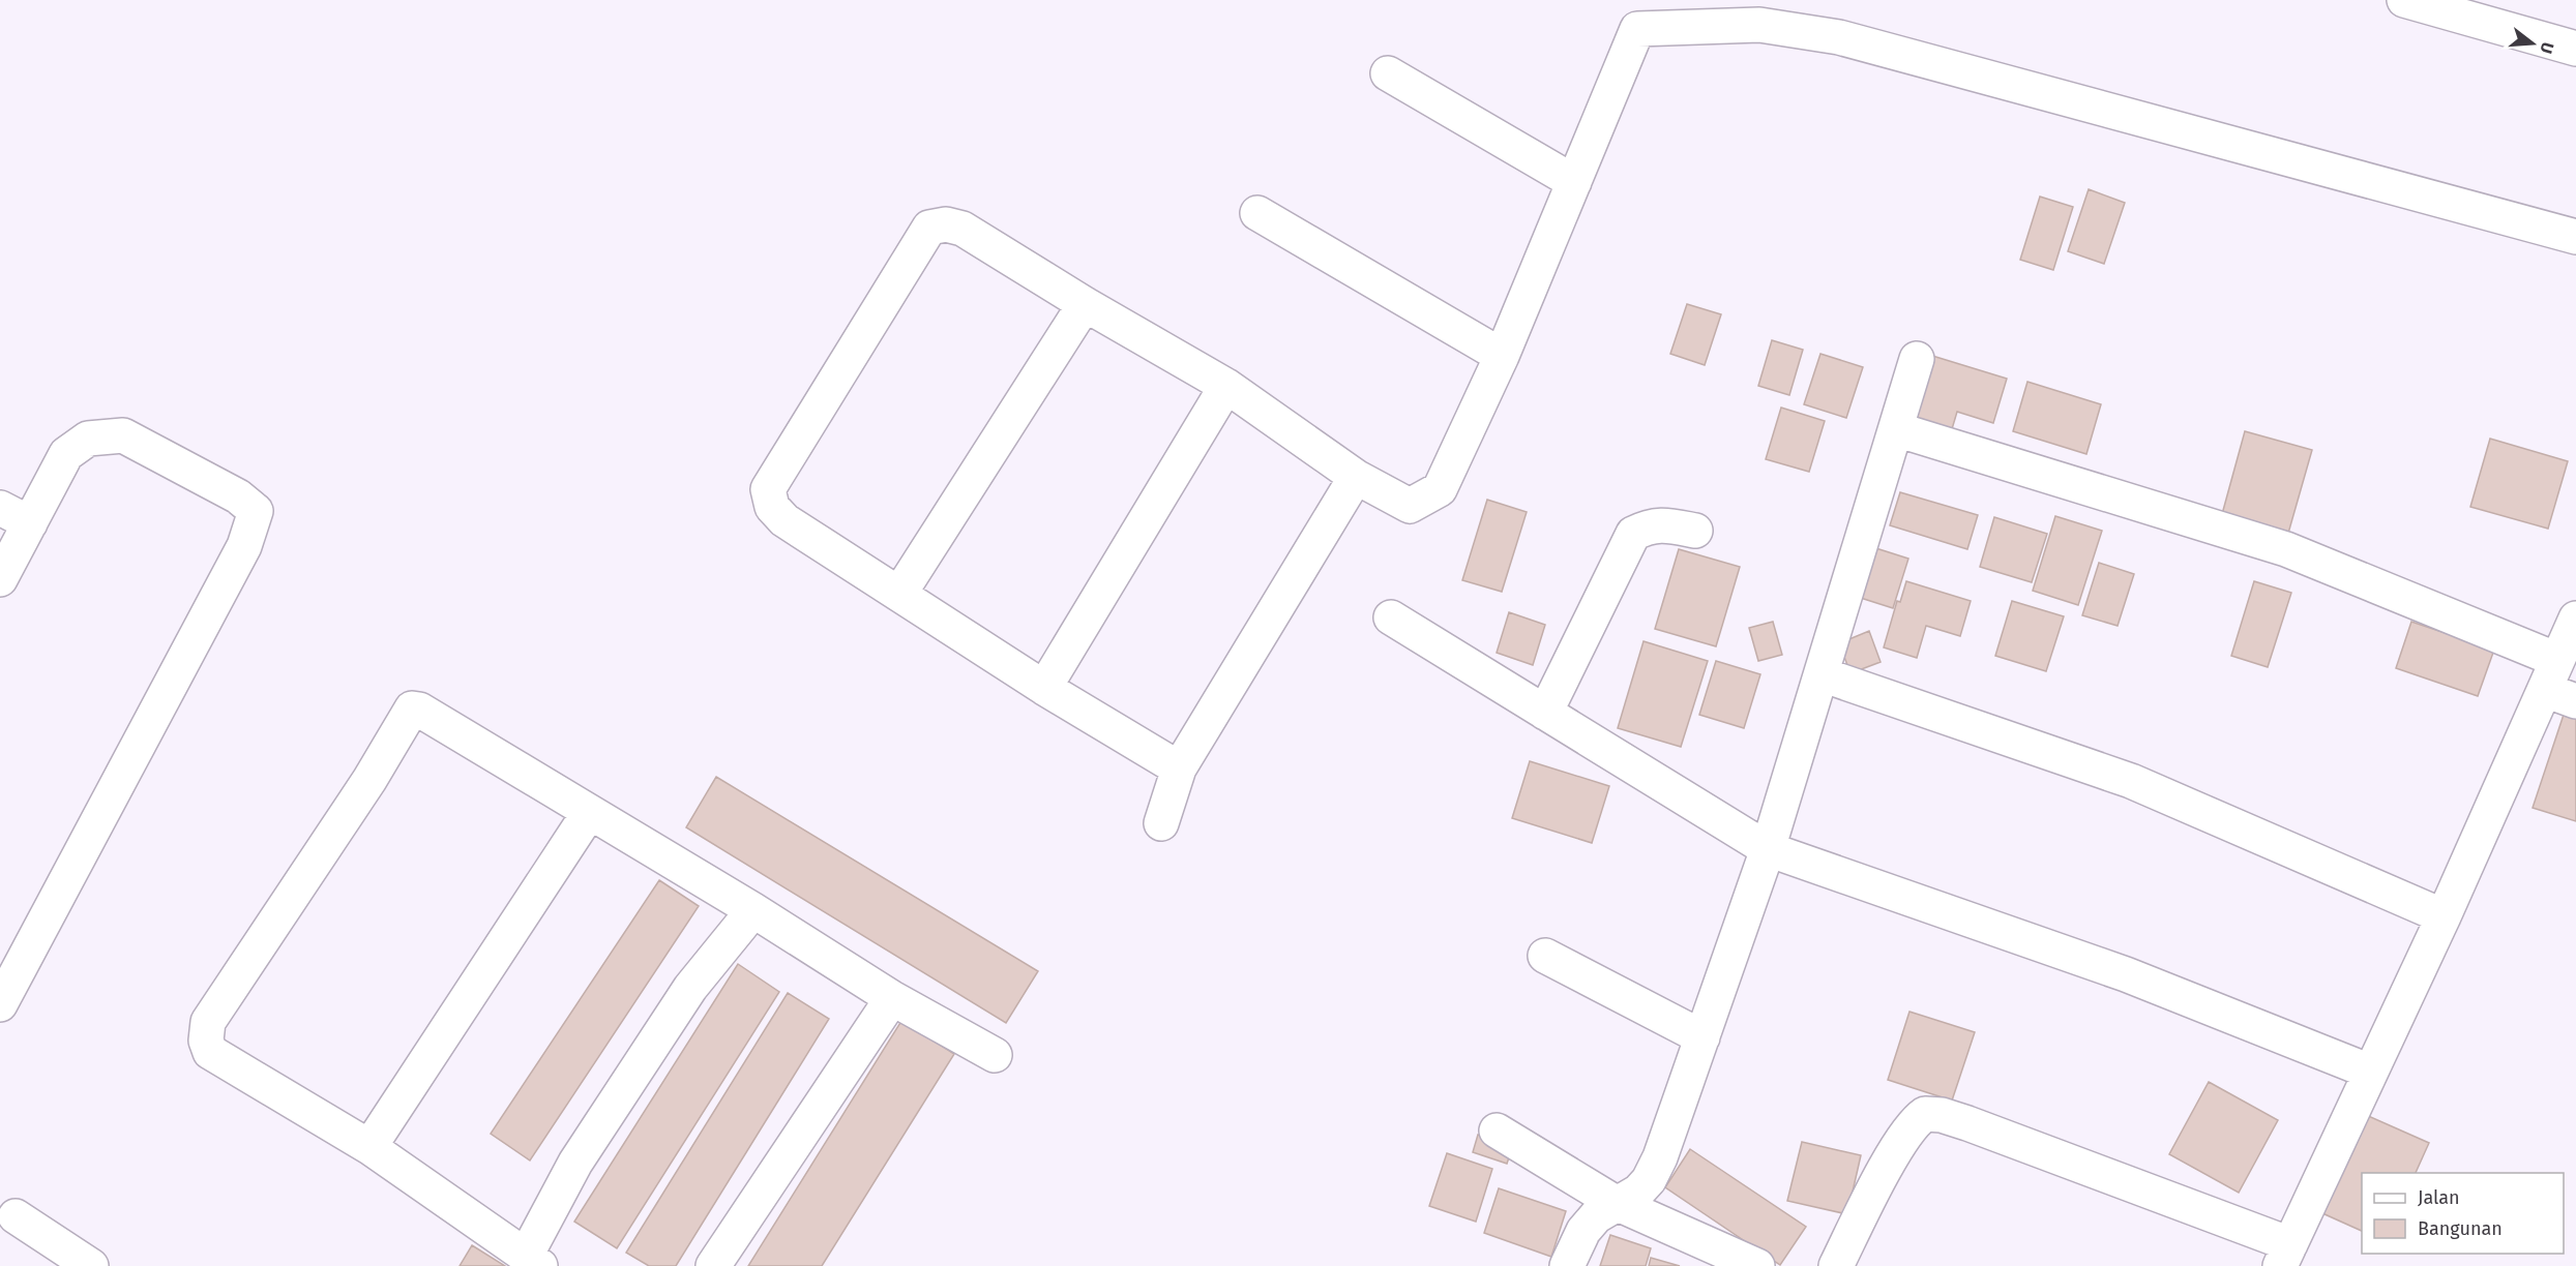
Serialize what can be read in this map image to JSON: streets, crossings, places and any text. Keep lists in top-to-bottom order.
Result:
{
  "legend": ["Jalan", "Bangunan"],
  "north": "right"
}
